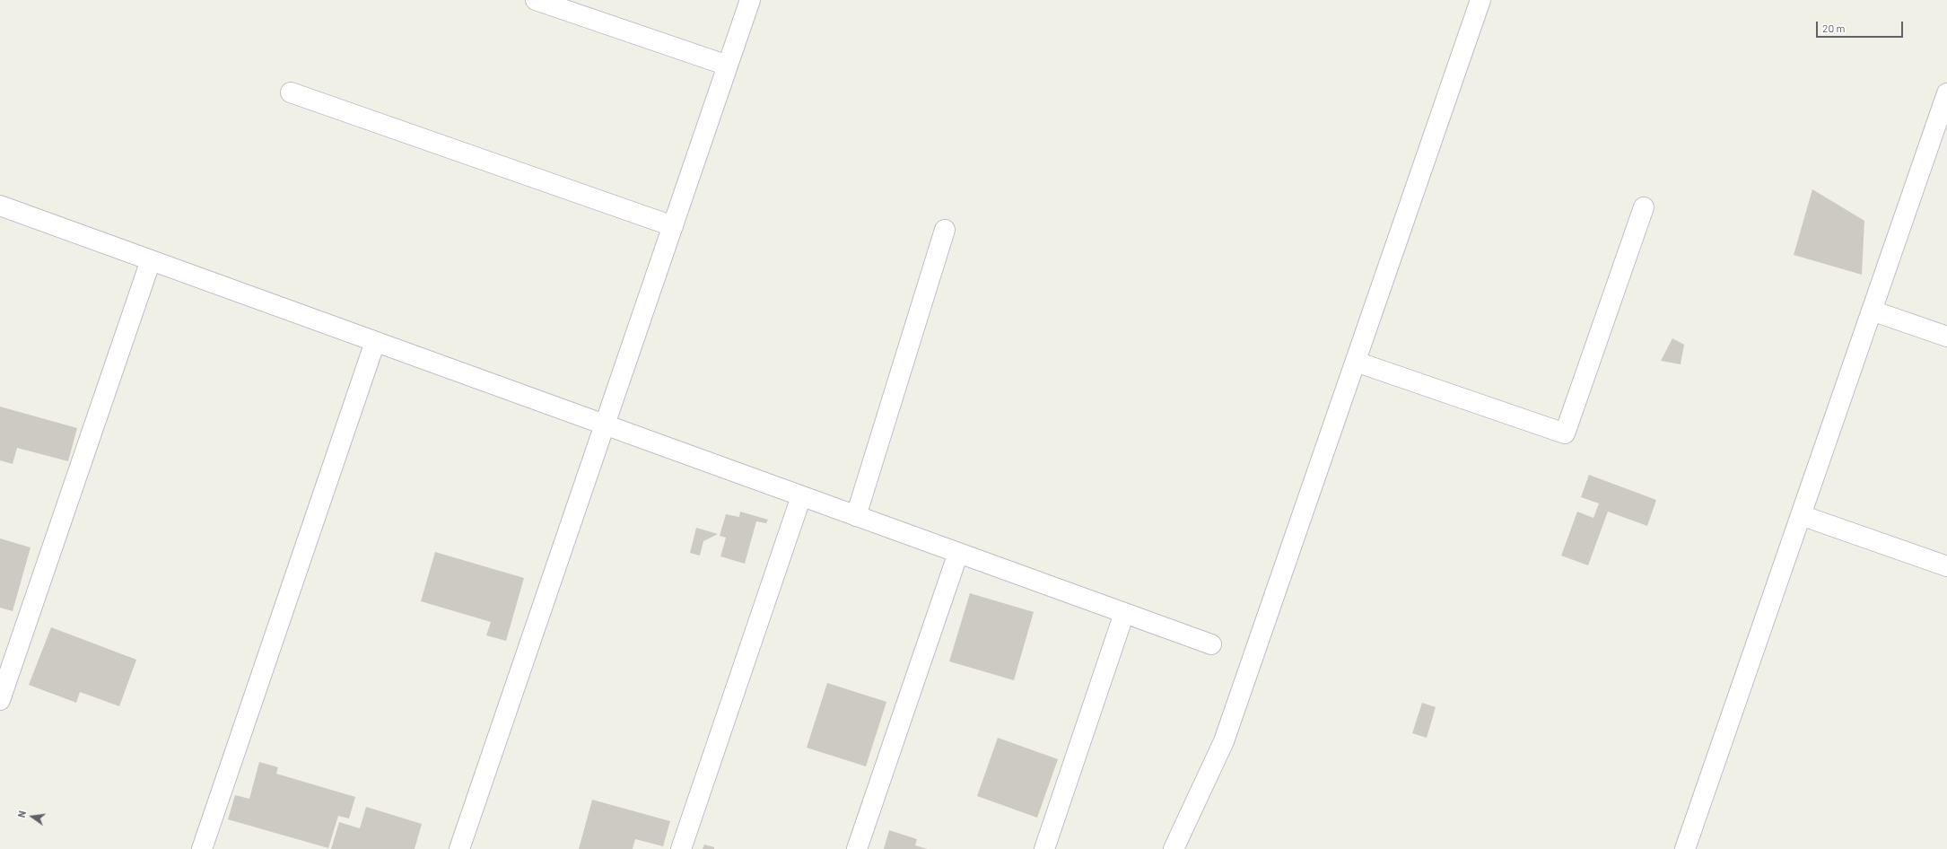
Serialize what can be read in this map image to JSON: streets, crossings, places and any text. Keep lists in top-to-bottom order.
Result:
{
  "scale_bar": "20 m",
  "north": "left"
}
